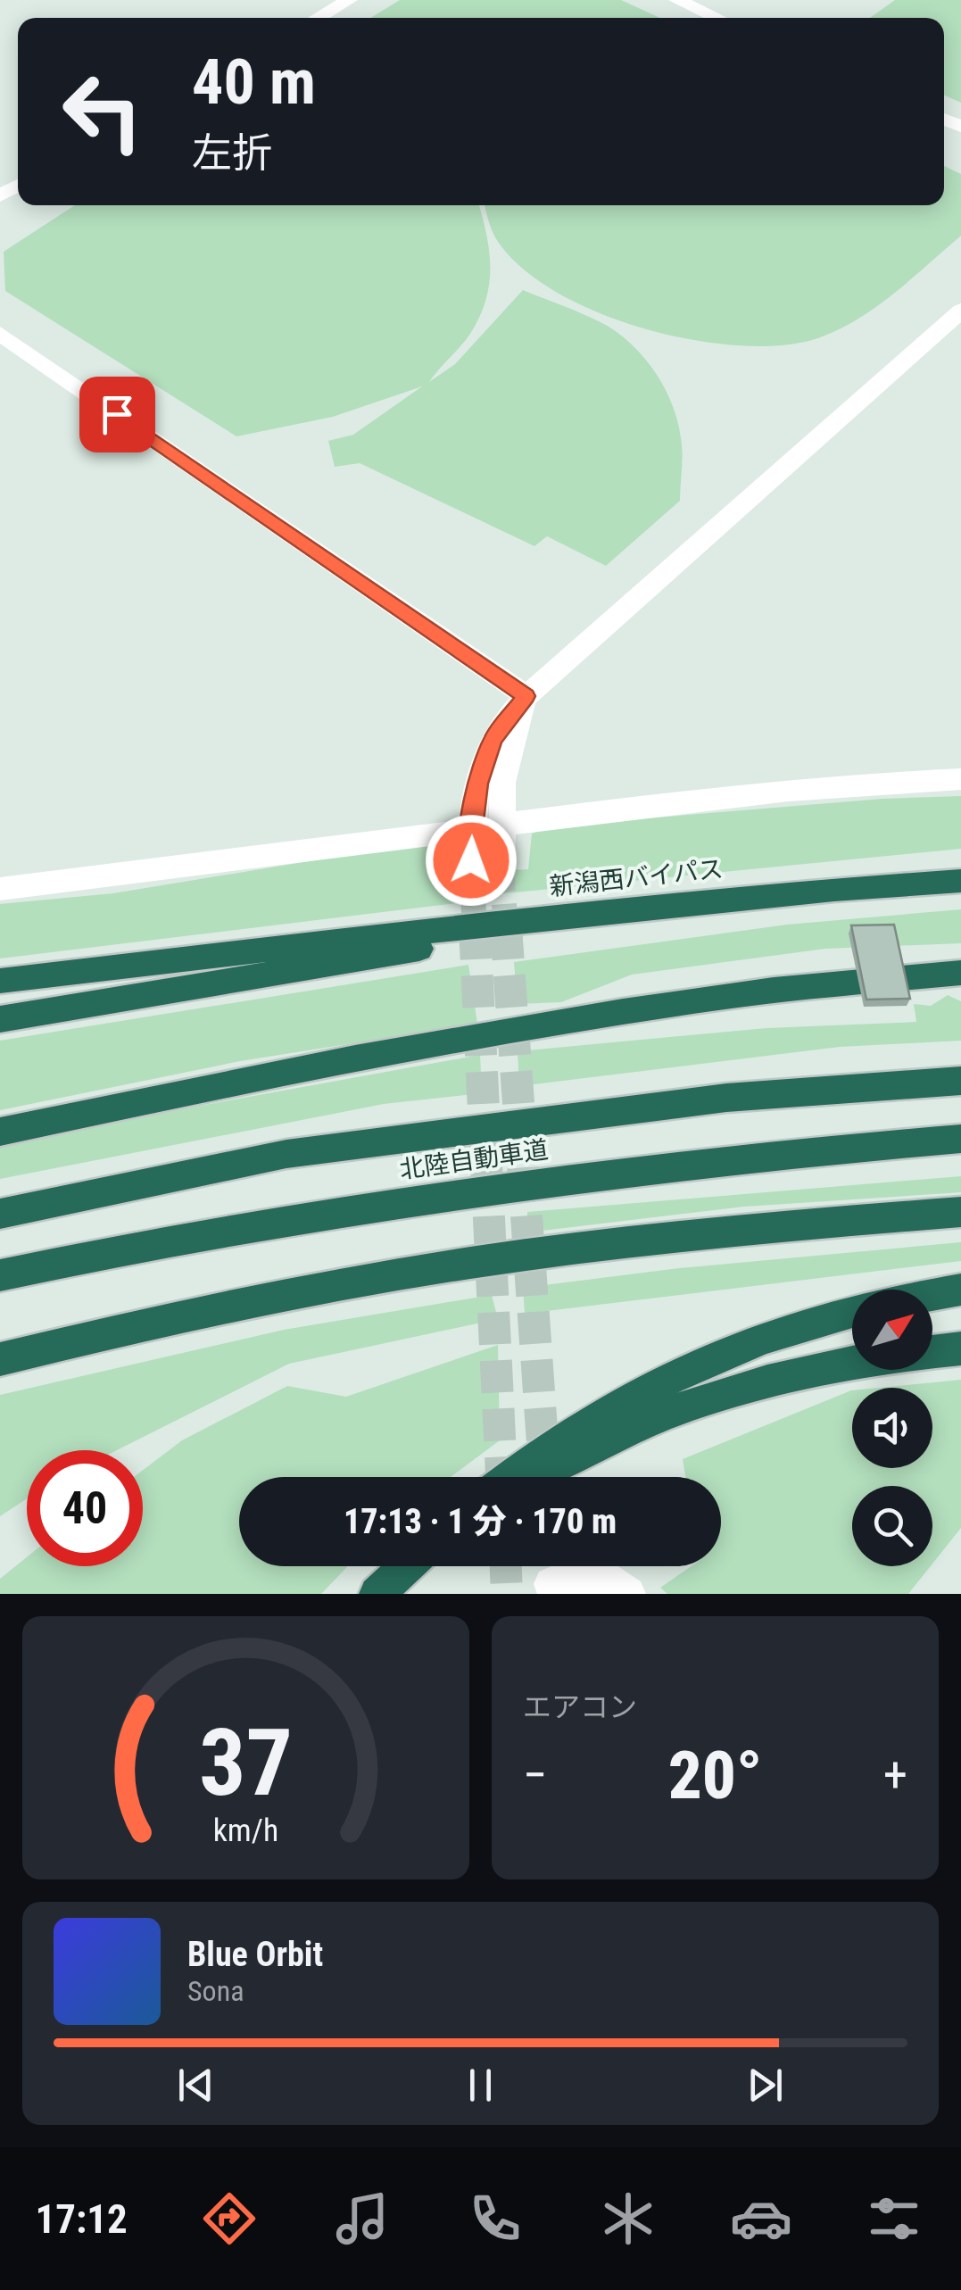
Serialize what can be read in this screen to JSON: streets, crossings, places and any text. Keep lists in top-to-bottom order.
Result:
{
  "streets": {
    "highway": ["新潟西バイパス", "北陸自動車道"]
  },
  "north": "top right",
  "page": {
    "turn": ["40 m", "左折"],
    "limit": "40",
    "trip": "17:13 · 1 分 · 170 m",
    "tile": "エアコン",
    "heat": ["−", "20°", "+"],
    "song": ["Blue Orbit", "Sona"],
    "tabs": "17:12",
    "gauge": ["37", "km/h"]
  }
}
